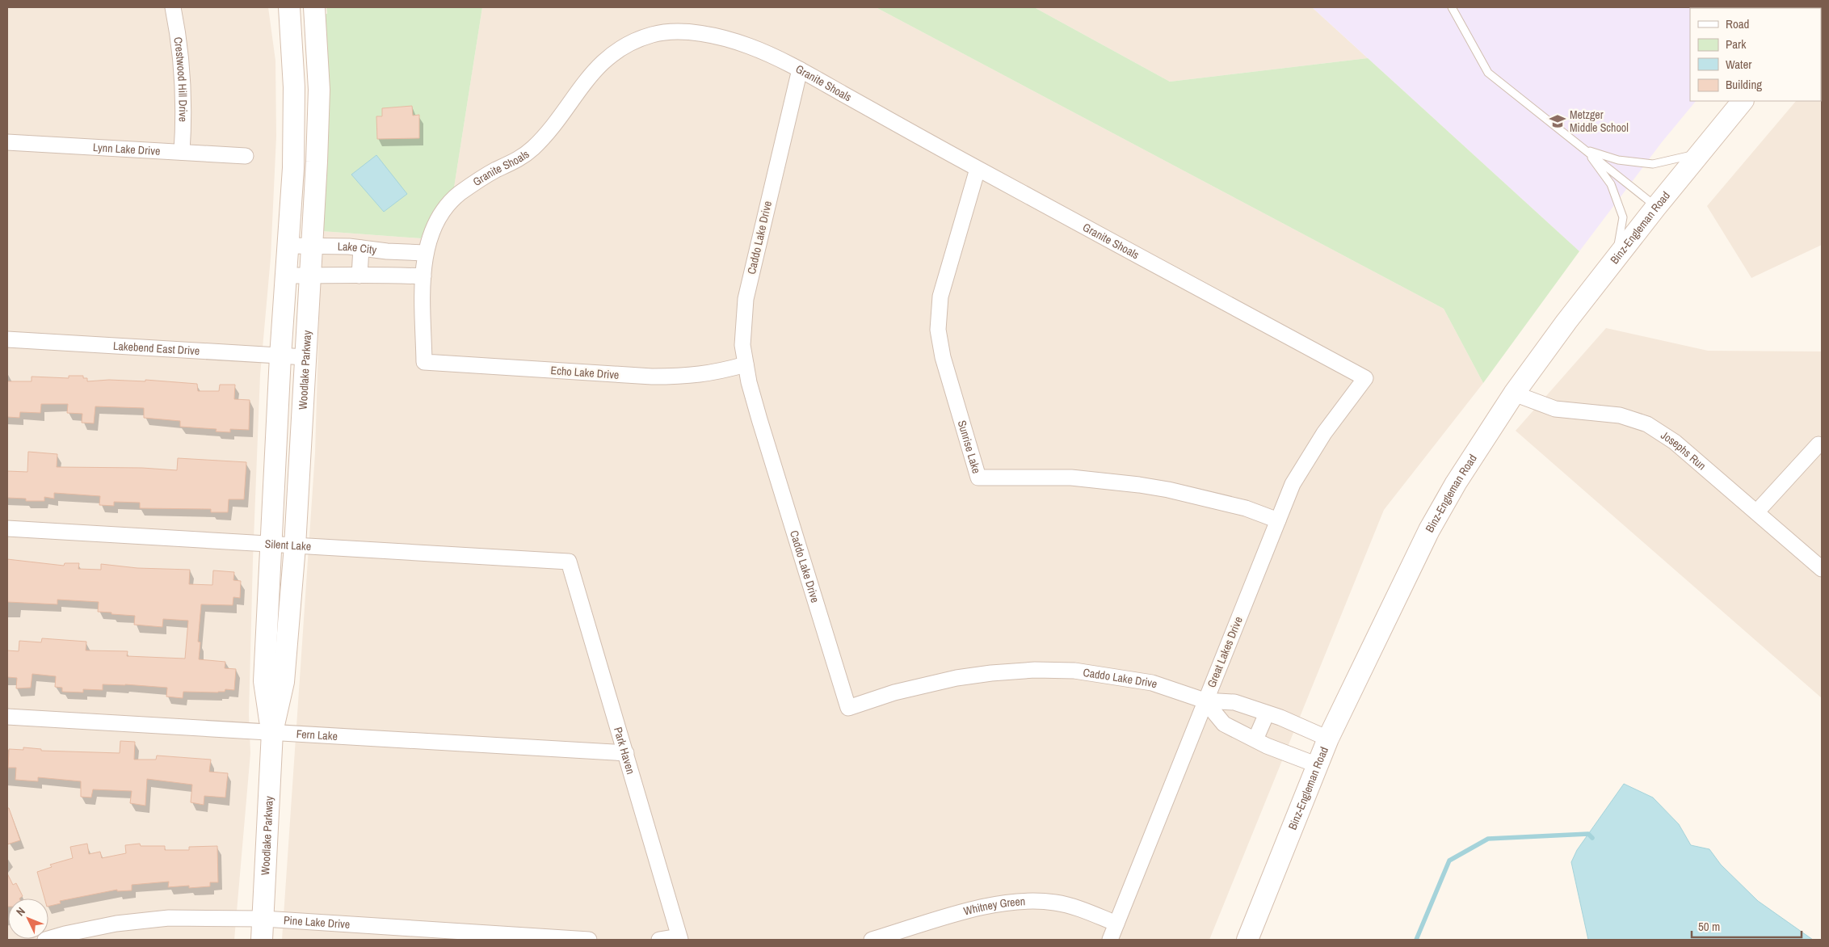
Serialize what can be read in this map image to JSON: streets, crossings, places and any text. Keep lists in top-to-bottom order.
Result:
{
  "streets": {
    "street": [
      "Crestwood Hill Drive",
      "Granite Shoals",
      "Lynn Lake Drive",
      "Binz-Engleman Road",
      "Caddo Lake Drive",
      "Lake City",
      "Lakebend East Drive",
      "Woodlake Parkway",
      "Echo Lake Drive",
      "Sunrise Lake",
      "Josephs Run",
      "Silent Lake",
      "Great Lakes Drive",
      "Fern Lake",
      "Park Haven",
      "Whitney Green",
      "Pine Lake Drive"
    ]
  },
  "crossings": [
    ["Crestwood Hill Drive", "Lynn Lake Drive"],
    ["Granite Shoals", "Caddo Lake Drive"],
    ["Granite Shoals", "Lake City"],
    ["Granite Shoals", "Echo Lake Drive"],
    ["Granite Shoals", "Sunrise Lake"],
    ["Granite Shoals", "Great Lakes Drive"],
    ["Binz-Engleman Road", "Caddo Lake Drive"],
    ["Binz-Engleman Road", "Josephs Run"],
    ["Caddo Lake Drive", "Echo Lake Drive"],
    ["Caddo Lake Drive", "Great Lakes Drive"],
    ["Lake City", "Woodlake Parkway"],
    ["Lakebend East Drive", "Woodlake Parkway"],
    ["Woodlake Parkway", "Silent Lake"],
    ["Woodlake Parkway", "Fern Lake"],
    ["Woodlake Parkway", "Pine Lake Drive"],
    ["Sunrise Lake", "Great Lakes Drive"],
    ["Silent Lake", "Park Haven"],
    ["Great Lakes Drive", "Whitney Green"],
    ["Fern Lake", "Park Haven"]
  ],
  "places": {
    "school or university": ["Metzger Middle School"]
  },
  "legend": [
    "Road",
    "Park",
    "Water",
    "Building"
  ],
  "scale_bar": "50 m",
  "north": "top left"
}
